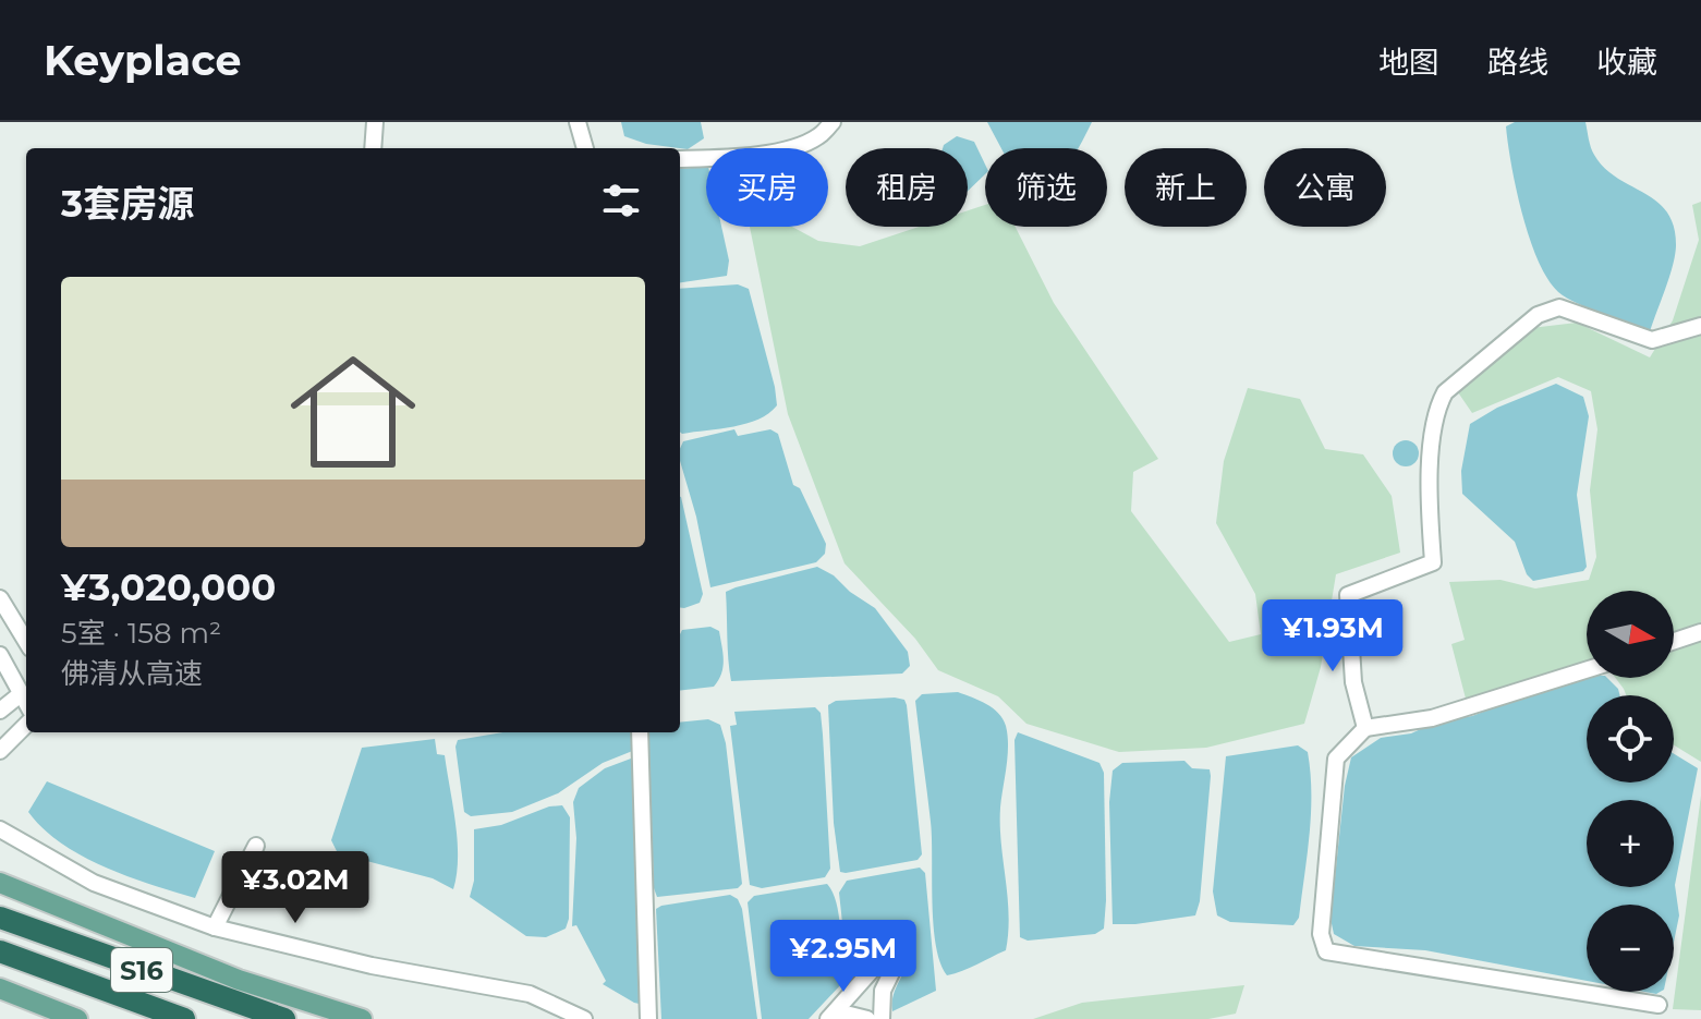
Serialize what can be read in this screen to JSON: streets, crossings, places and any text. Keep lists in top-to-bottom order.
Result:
{
  "streets": {
    "highway": ["S16"]
  },
  "north": "right",
  "page": {
    "header": "Keyplace",
    "nav": ["地图", "路线", "收藏"],
    "chip": [
      "买房",
      "租房",
      "筛选",
      "新上",
      "公寓"
    ],
    "heading": "3套房源",
    "list": [
      {
        "name": "¥3,020,000",
        "note": "5室 · 158 m² · 佛清从高速"
      }
    ],
    "map_buttons": ["+", "−"],
    "price": ["¥1.93M", "¥3.02M", "¥2.95M"]
  }
}
